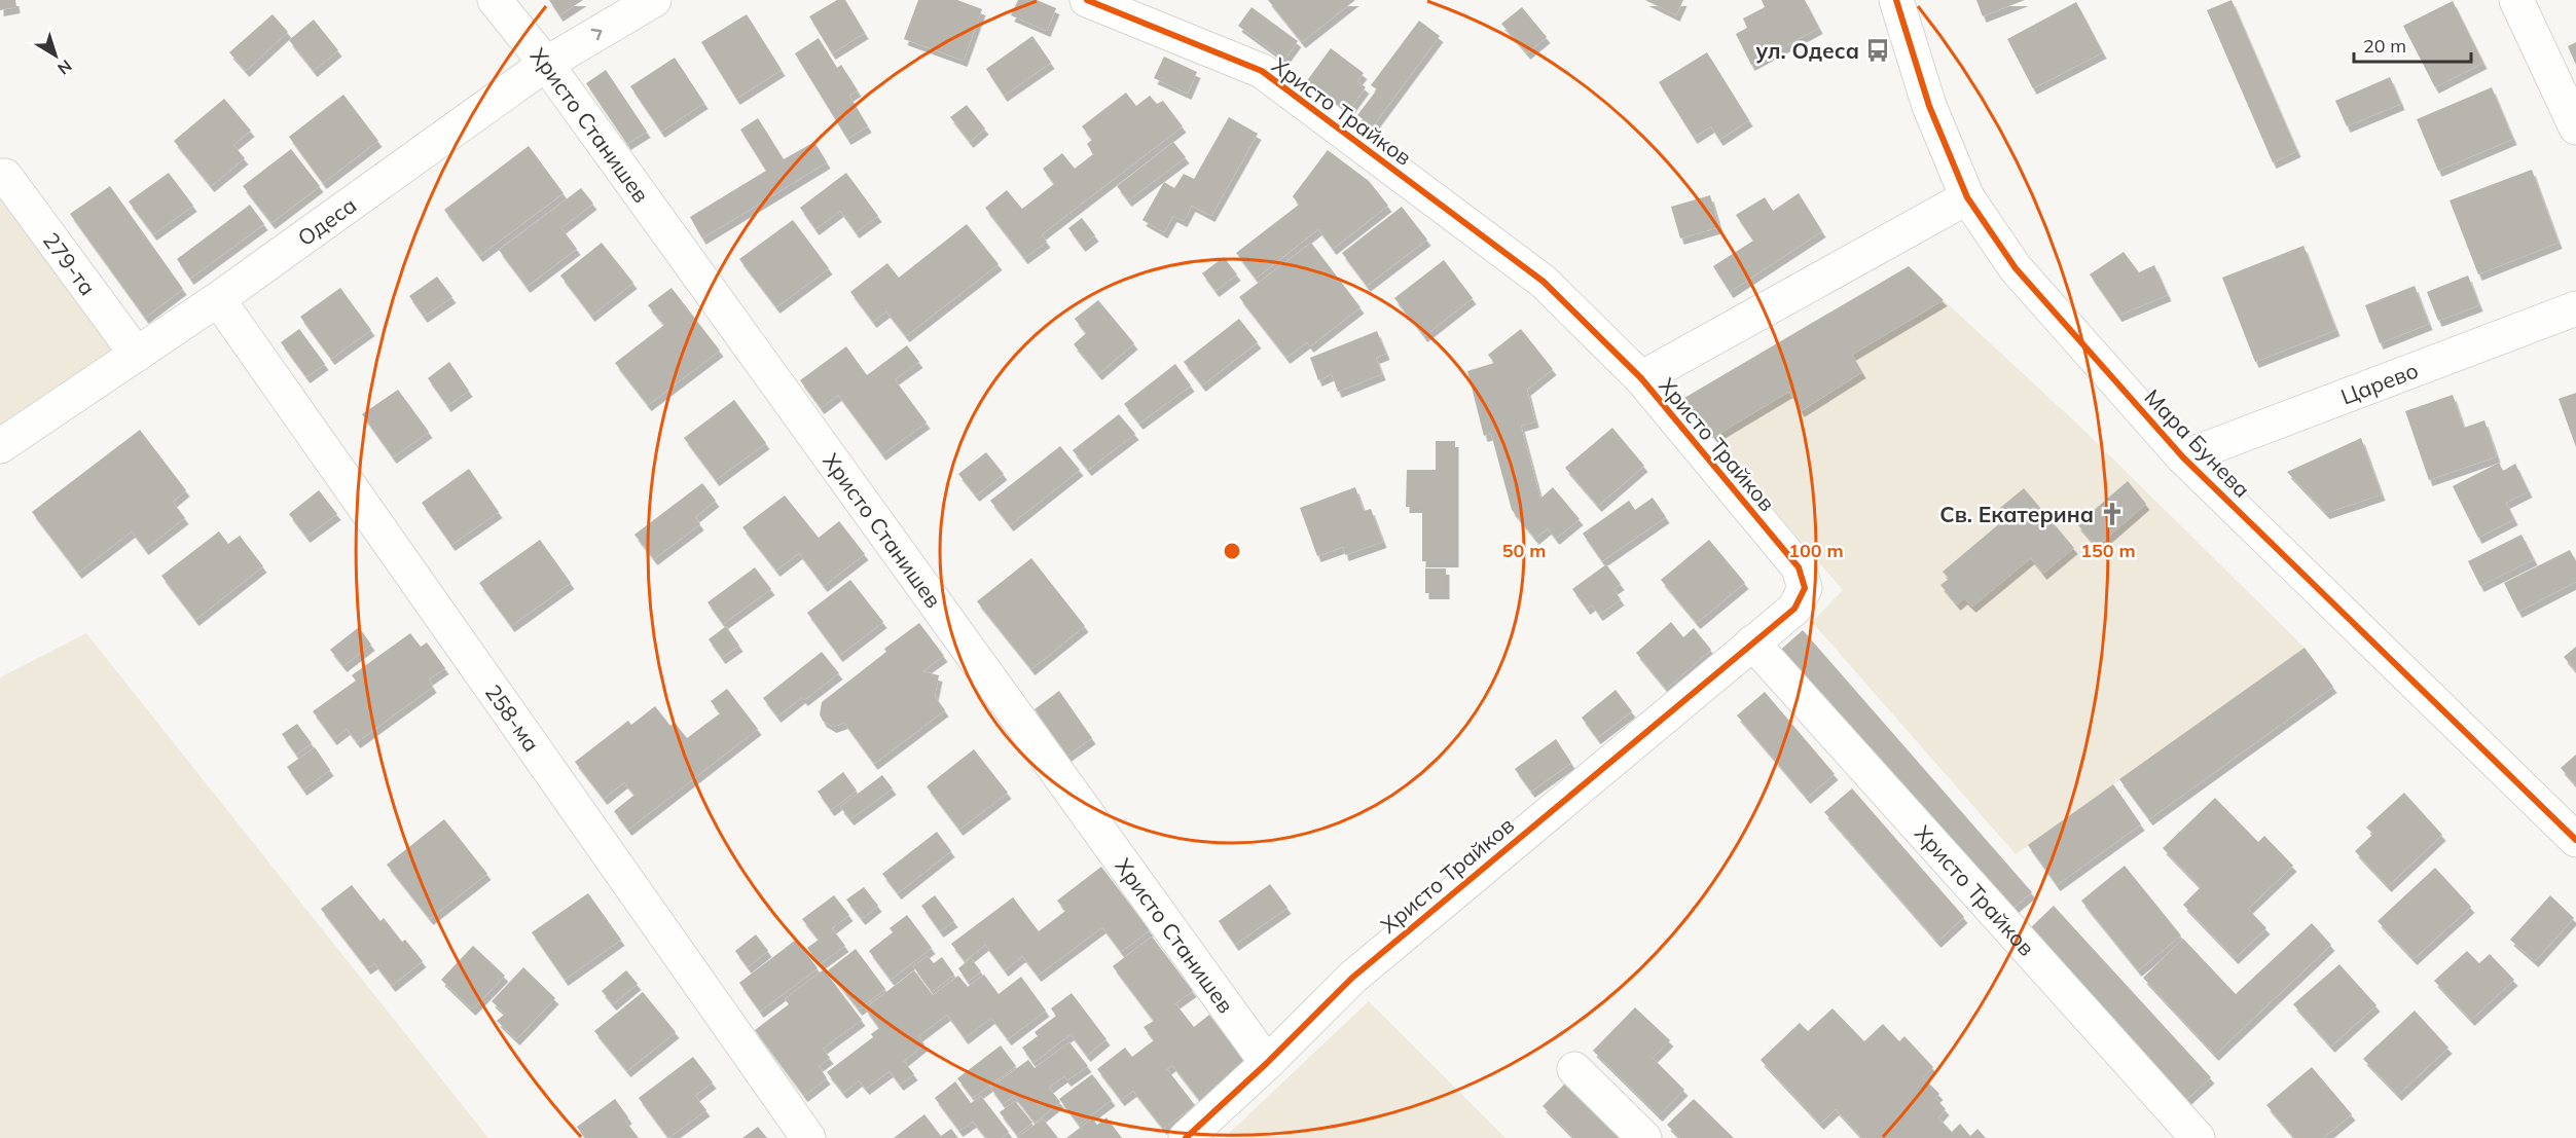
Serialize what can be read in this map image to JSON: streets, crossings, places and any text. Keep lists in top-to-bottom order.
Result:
{
  "streets": {
    "street": [
      "Христо Трайков",
      "Христо Станишев",
      "Одеса",
      "279-та",
      "Царево",
      "Мара Бунева",
      "258-ма"
    ]
  },
  "crossings": [
    ["Христо Трайков", "Христо Станишев"],
    ["Христо Трайков", "Мара Бунева"],
    ["Христо Станишев", "Одеса"],
    ["Одеса", "279-та"],
    ["Одеса", "258-ма"],
    ["Царево", "Мара Бунева"]
  ],
  "places": {
    "bus stop": ["ул. Одеса"],
    "church": ["Св. Екатерина"]
  },
  "scale_bar": "20 m",
  "north": "bottom right",
  "rings": ["50 m", "100 m", "150 m"]
}
